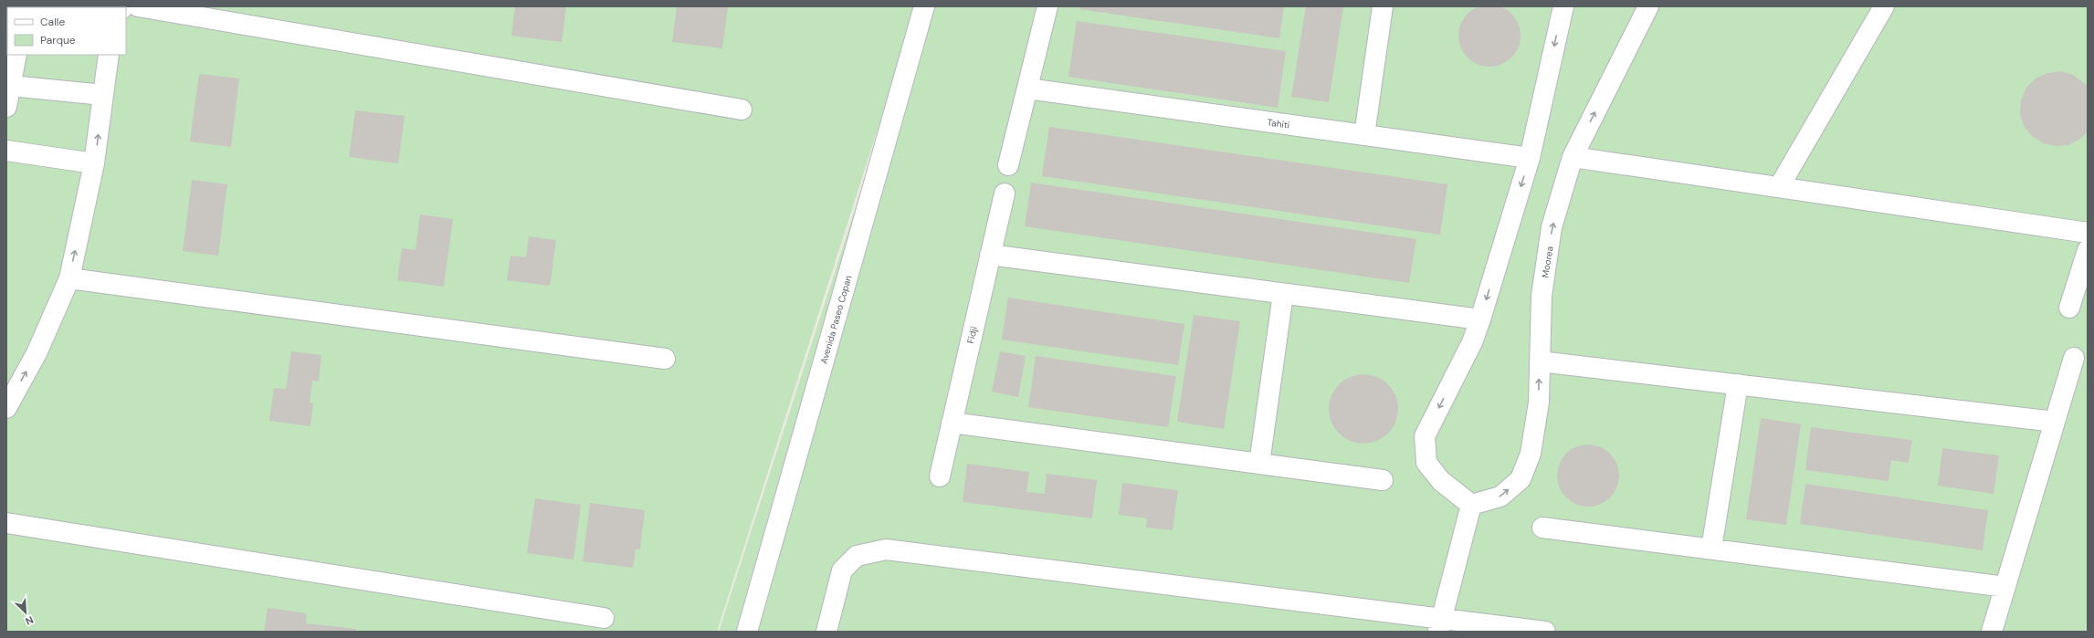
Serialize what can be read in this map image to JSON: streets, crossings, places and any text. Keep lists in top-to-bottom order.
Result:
{
  "streets": {
    "street": [
      "Tahiti",
      "Moorea",
      "Avenida Paseo Copan",
      "Fidji"
    ]
  },
  "legend": ["Calle", "Parque"],
  "north": "bottom right"
}
